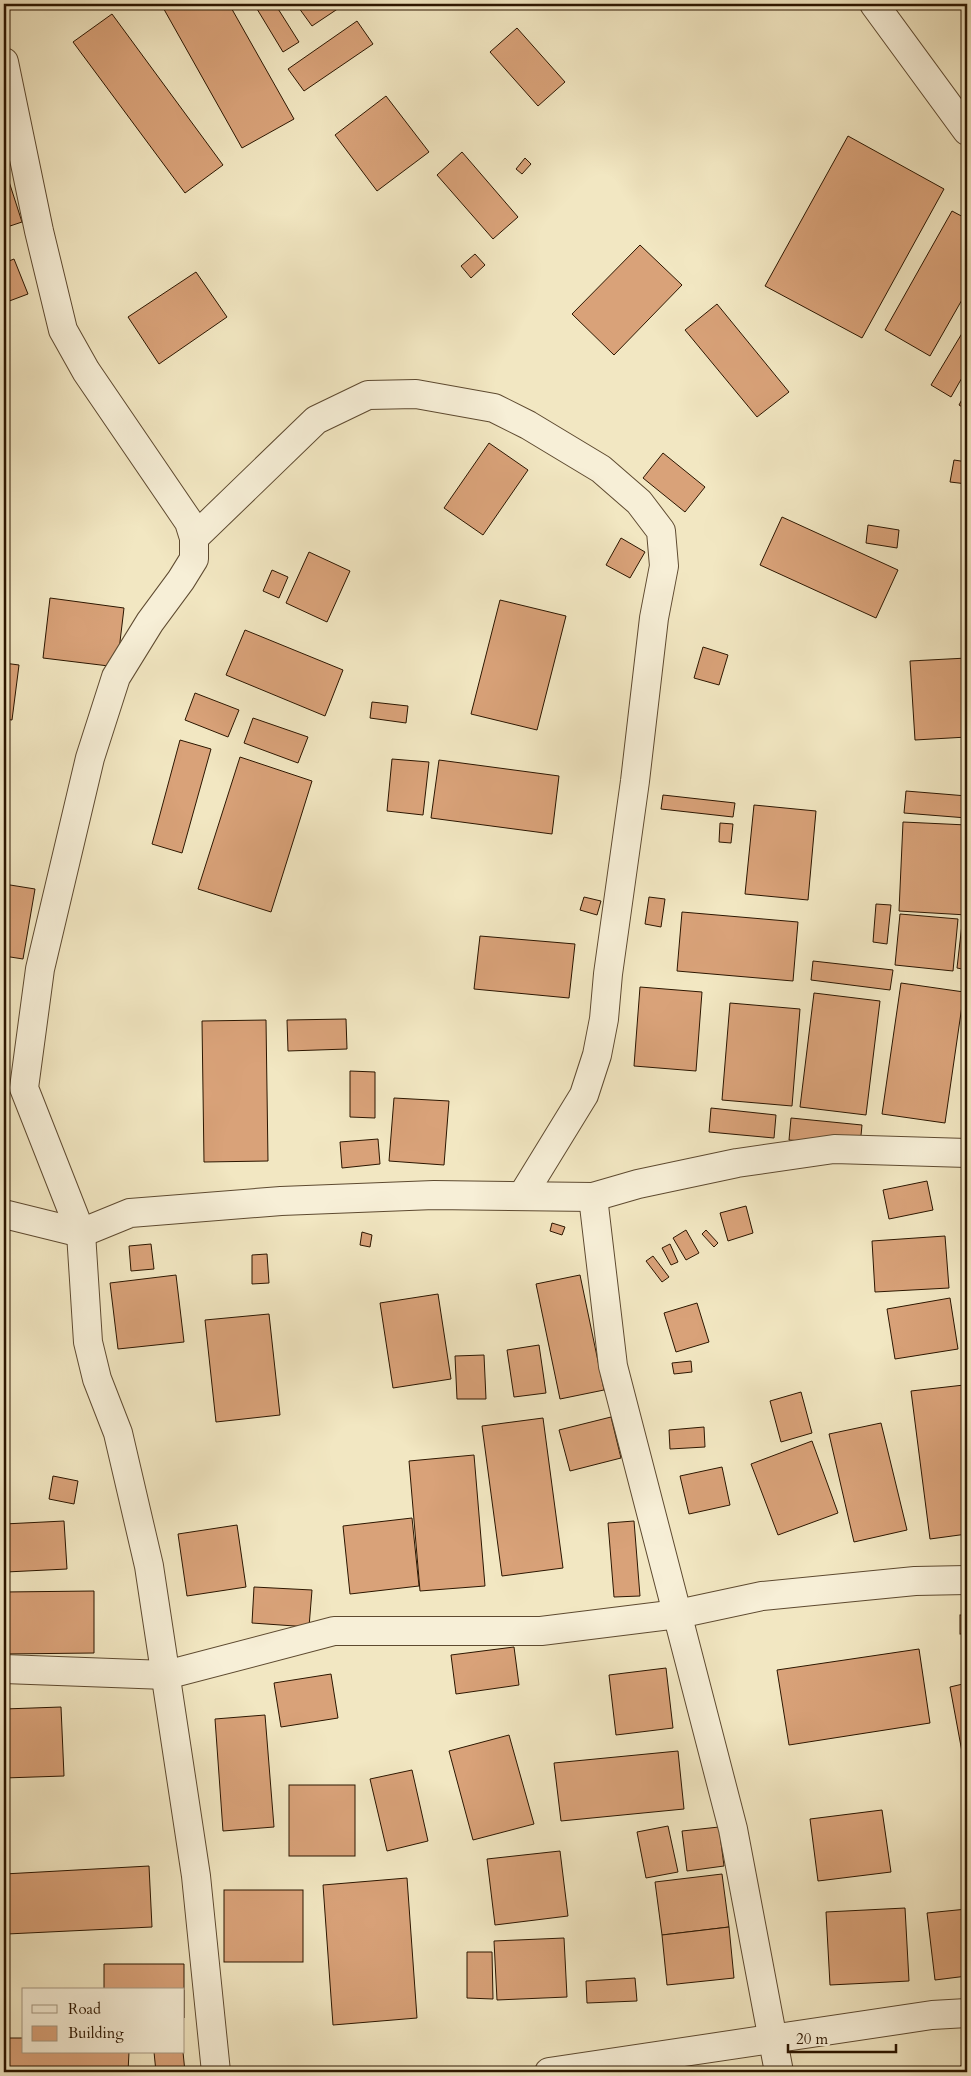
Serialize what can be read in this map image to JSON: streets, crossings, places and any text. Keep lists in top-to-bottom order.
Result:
{
  "legend": ["Road", "Building"],
  "scale_bar": "20 m"
}
